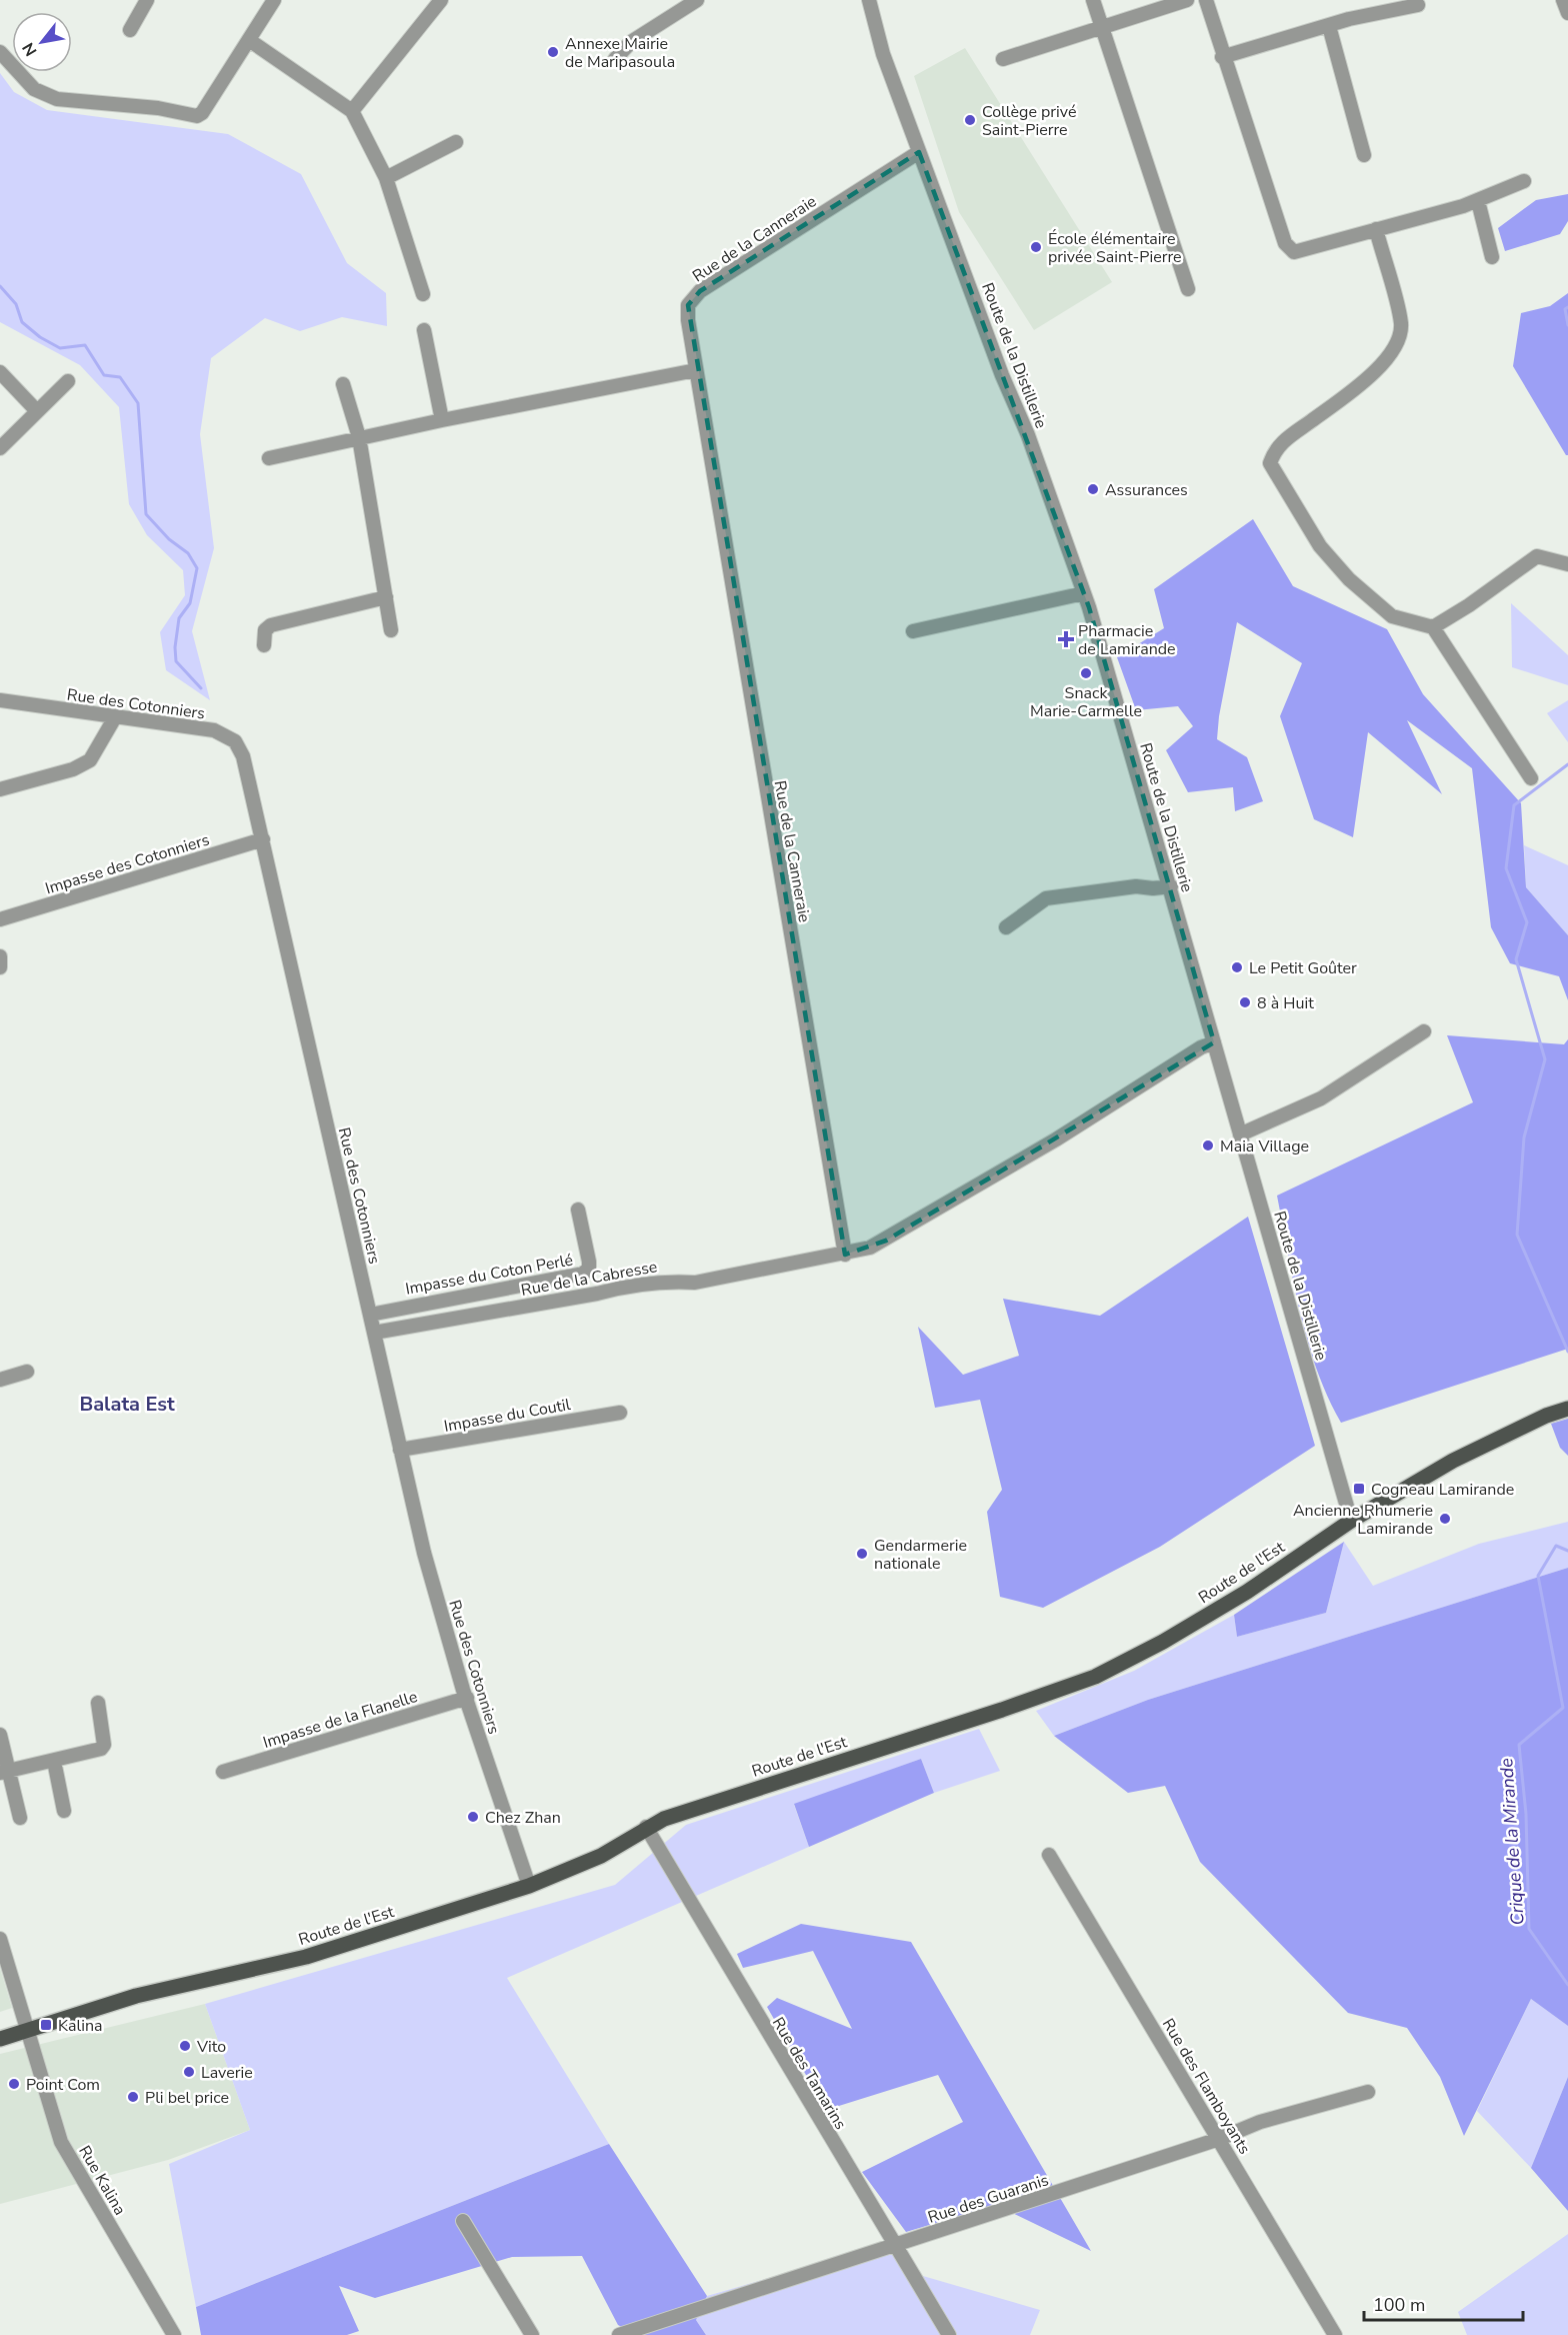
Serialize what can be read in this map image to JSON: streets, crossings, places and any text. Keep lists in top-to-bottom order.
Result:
{
  "streets": {
    "main road": ["Route de l'Est"],
    "street": [
      "Rue de la Canneraie",
      "Route de la Distillerie",
      "Rue des Cotonniers",
      "Impasse des Cotonniers",
      "Impasse du Coton Perlé",
      "Rue de la Cabresse",
      "Impasse du Coutil",
      "Impasse de la Flanelle",
      "Rue des Tamarins",
      "Rue des Flamboyants",
      "Rue Kalina",
      "Rue des Guaranis"
    ]
  },
  "crossings": [
    ["Rue de la Canneraie", "Route de la Distillerie"],
    ["Rue de la Canneraie", "Rue de la Cabresse"],
    ["Route de la Distillerie", "Route de l'Est"],
    ["Rue des Cotonniers", "Impasse des Cotonniers"],
    ["Rue des Cotonniers", "Impasse du Coton Perlé"],
    ["Rue des Cotonniers", "Rue de la Cabresse"],
    ["Rue des Cotonniers", "Impasse du Coutil"],
    ["Rue des Cotonniers", "Route de l'Est"],
    ["Rue des Cotonniers", "Impasse de la Flanelle"],
    ["Route de l'Est", "Rue des Tamarins"],
    ["Route de l'Est", "Rue Kalina"],
    ["Rue des Tamarins", "Rue des Guaranis"],
    ["Rue des Flamboyants", "Rue des Guaranis"]
  ],
  "districts": ["Balata Est"],
  "water": ["Crique de la Mirande"],
  "places": {
    "other": [
      "Annexe Mairie de Maripasoula",
      "Collège privé Saint-Pierre",
      "École élémentaire privée Saint-Pierre",
      "Assurances",
      "Snack Marie-Carmelle",
      "Le Petit Goûter",
      "8 à Huit",
      "Maia Village",
      "Ancienne Rhumerie Lamirande",
      "Gendarmerie nationale",
      "Chez Zhan",
      "Vito",
      "Laverie",
      "Point Com",
      "Pli bel price"
    ],
    "health": ["Pharmacie de Lamirande"],
    "transit": ["Cogneau Lamirande", "Kalina"]
  },
  "scale_bar": "100 m",
  "north": "bottom left"
}
